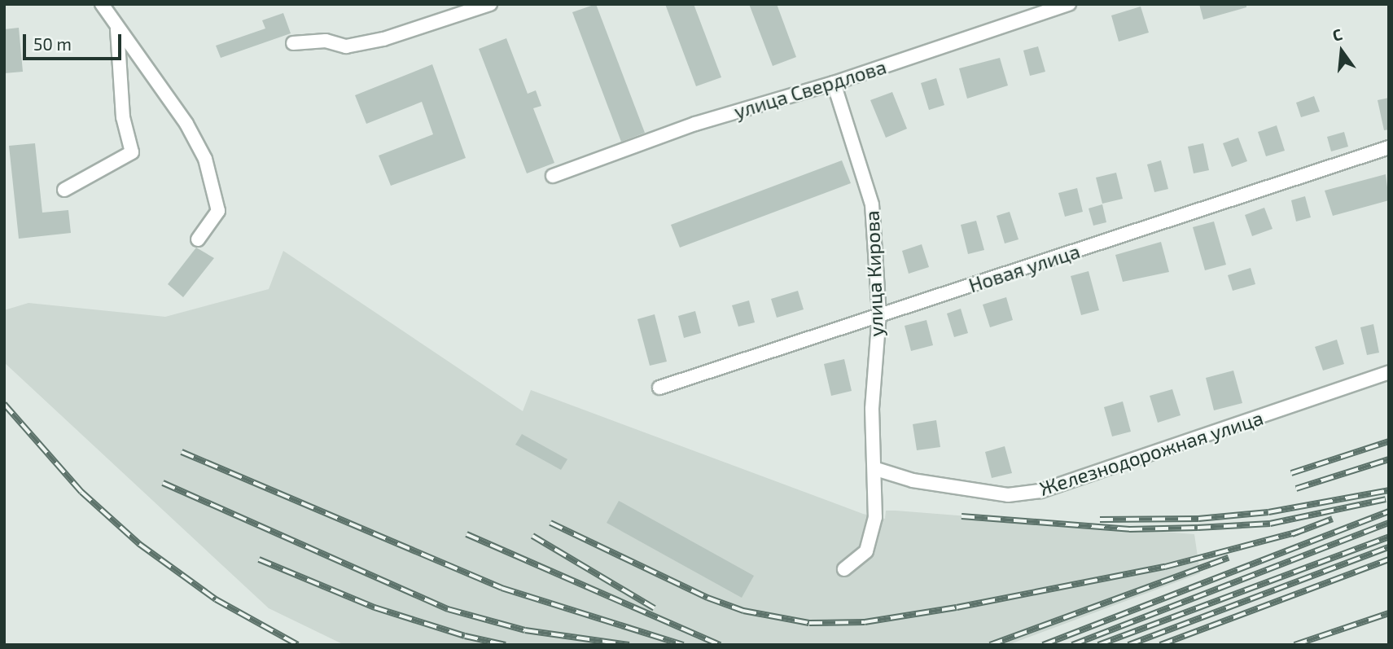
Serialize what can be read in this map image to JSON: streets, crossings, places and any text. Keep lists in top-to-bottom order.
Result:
{
  "streets": {
    "street": [
      "улица Свердлова",
      "Новая улица",
      "улица Кирова",
      "Железнодорожная улица"
    ]
  },
  "crossings": [
    ["улица Свердлова", "улица Кирова"],
    ["Новая улица", "улица Кирова"],
    ["улица Кирова", "Железнодорожная улица"]
  ],
  "scale_bar": "50 m",
  "north": "top"
}
